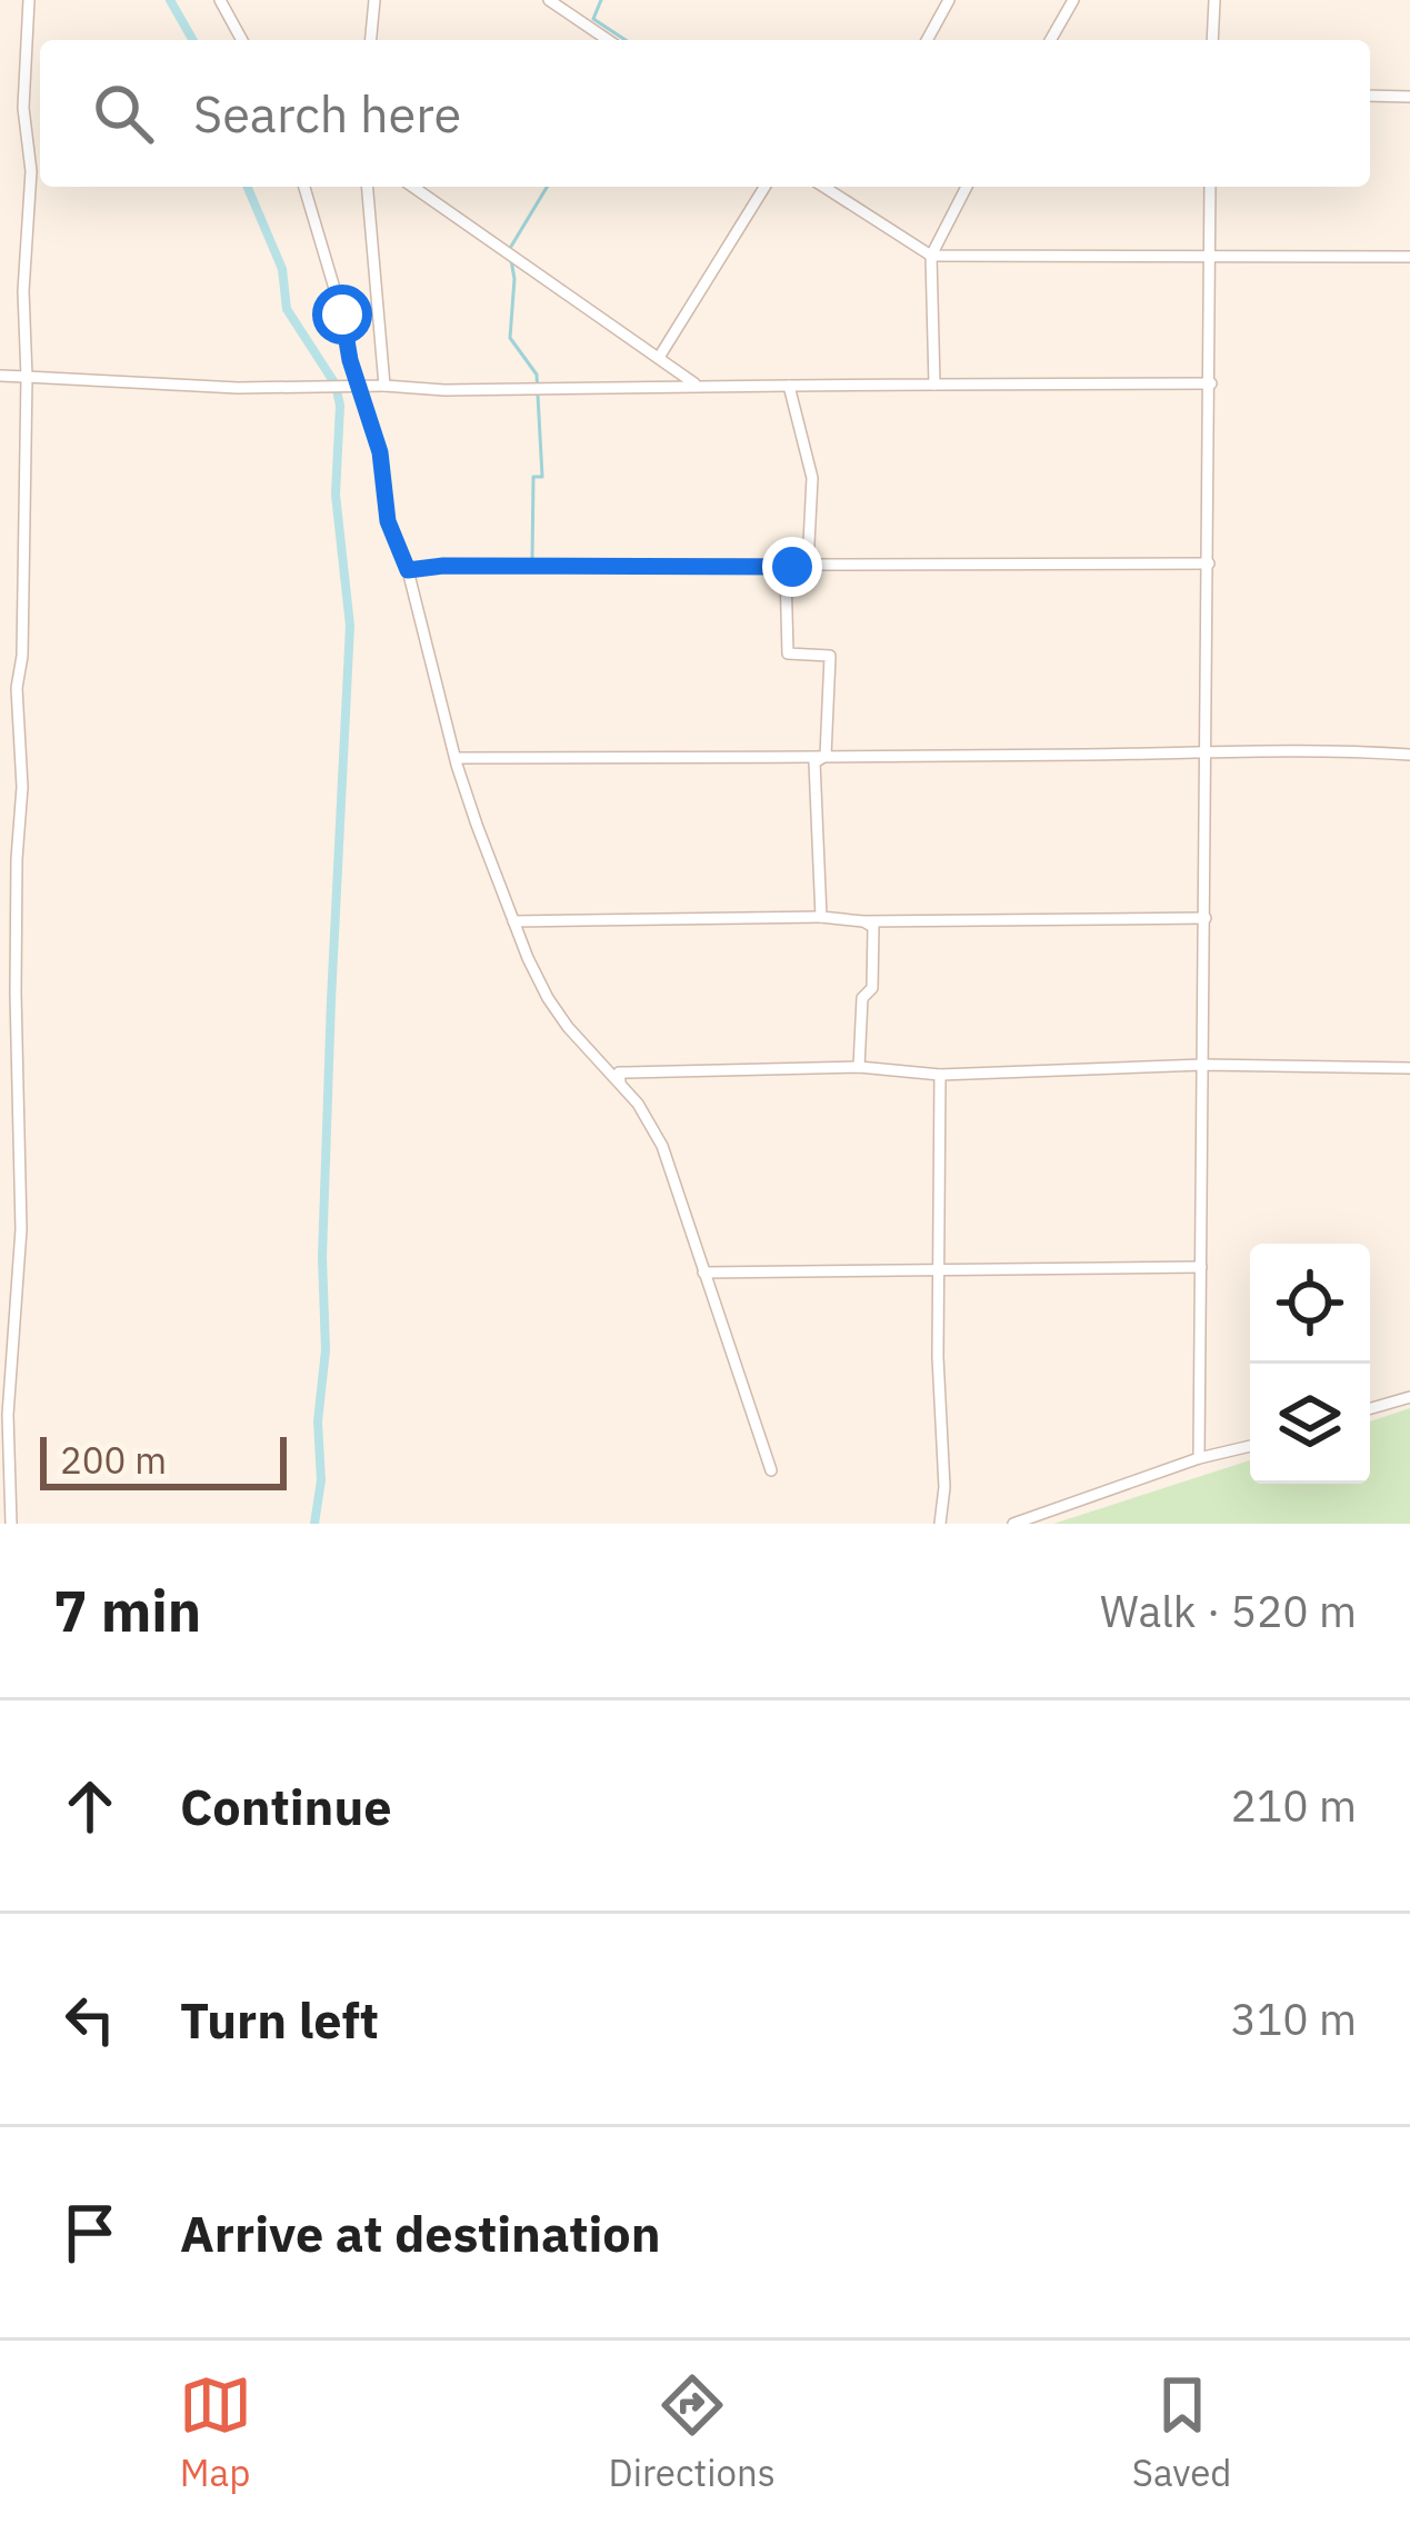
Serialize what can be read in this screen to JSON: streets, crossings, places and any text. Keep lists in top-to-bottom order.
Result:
{
  "scale_bar": "200 m",
  "page": {
    "search": "Search here",
    "scale": "200 m",
    "heading": ["7 min", "Walk · 520 m"],
    "list": [
      ["Continue", "210 m"],
      ["Turn left", "310 m"],
      "Arrive at destination"
    ],
    "nav": ["Map", "Directions", "Saved"]
  }
}
